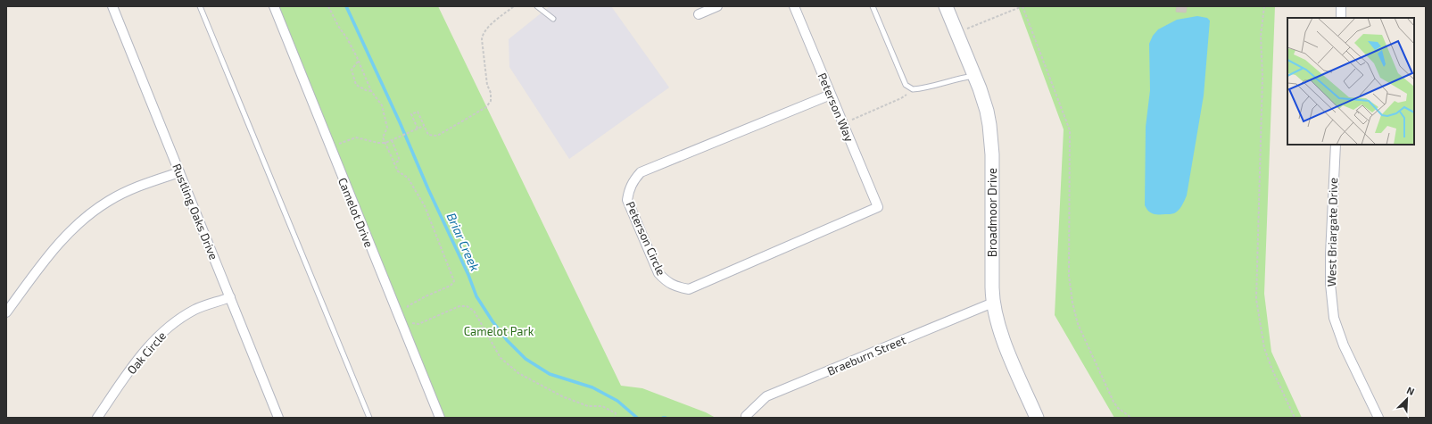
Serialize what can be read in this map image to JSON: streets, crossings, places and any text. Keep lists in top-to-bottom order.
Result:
{
  "streets": {
    "street": [
      "Peterson Way",
      "Rustling Oaks Drive",
      "Camelot Drive",
      "Broadmoor Drive",
      "West Briargate Drive",
      "Peterson Circle",
      "Oak Circle",
      "Braeburn Street"
    ]
  },
  "crossings": [
    ["Peterson Way", "Peterson Circle"],
    ["Rustling Oaks Drive", "Oak Circle"],
    ["Broadmoor Drive", "Braeburn Street"]
  ],
  "water": ["Briar Creek"],
  "parks": ["Camelot Park"],
  "north": "top right"
}
